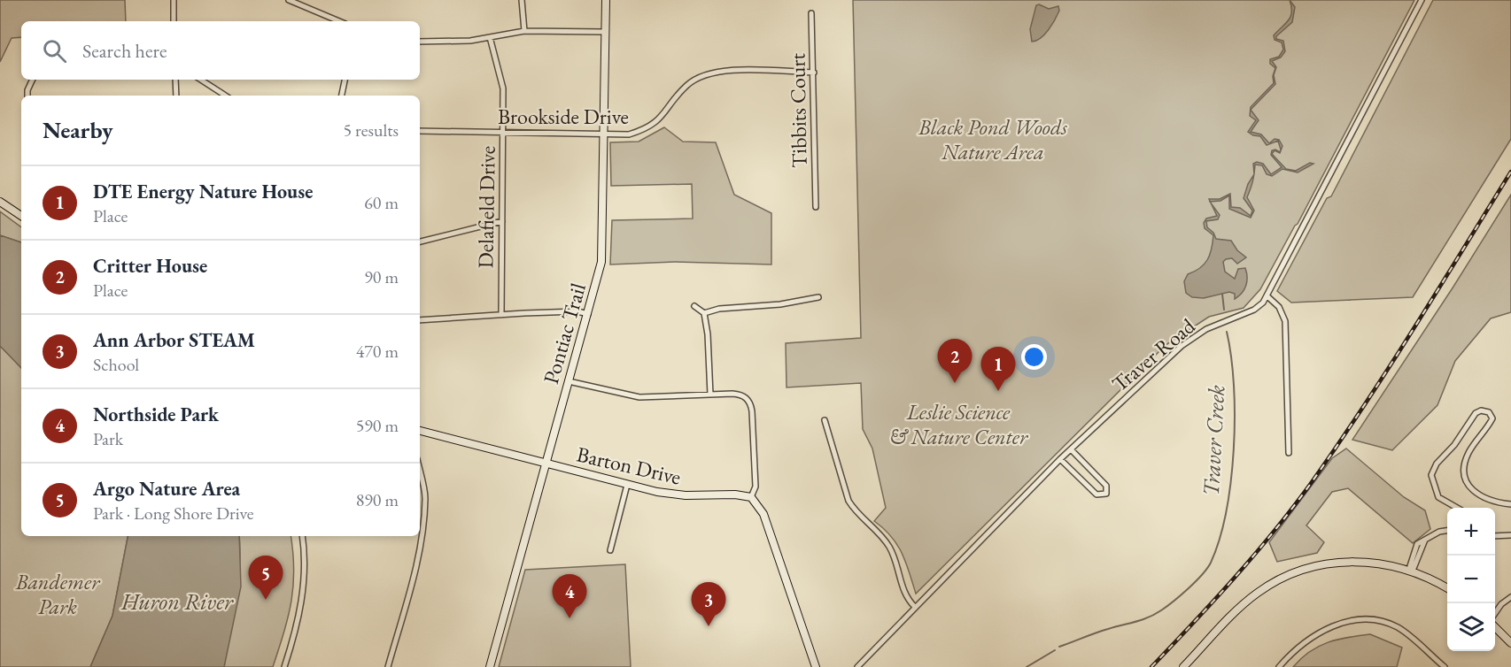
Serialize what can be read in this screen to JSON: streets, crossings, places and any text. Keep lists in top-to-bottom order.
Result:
{
  "streets": {
    "main road": ["Pontiac Trail", "Barton Drive"],
    "street": [
      "Tibbits Court",
      "Brookside Drive",
      "Delafield Drive",
      "Traver Road"
    ]
  },
  "crossings": [
    ["Tibbits Court", "Brookside Drive"],
    ["Brookside Drive", "Delafield Drive"],
    ["Brookside Drive", "Pontiac Trail"],
    ["Pontiac Trail", "Barton Drive"]
  ],
  "water": ["Traver Creek", "Huron River"],
  "parks": ["Black Pond Woods Nature Area", "Leslie Science & Nature Center", "Bandemer Park"],
  "page": {
    "search": "Search here",
    "heading": ["Nearby", "5 results"],
    "list": [
      {
        "mark": "1",
        "name": "DTE Energy Nature House",
        "note": "Place",
        "value": "60 m"
      },
      {
        "mark": "2",
        "name": "Critter House",
        "note": "Place",
        "value": "90 m"
      },
      {
        "mark": "3",
        "name": "Ann Arbor STEAM",
        "note": "School",
        "value": "470 m"
      },
      {
        "mark": "4",
        "name": "Northside Park",
        "note": "Park",
        "value": "590 m"
      },
      {
        "mark": "5",
        "name": "Argo Nature Area",
        "note": "Park · Long Shore Drive",
        "value": "890 m"
      }
    ],
    "pins": [
      "2",
      "1",
      "5",
      "4",
      "3"
    ],
    "map_buttons": ["+", "−"]
  }
}
